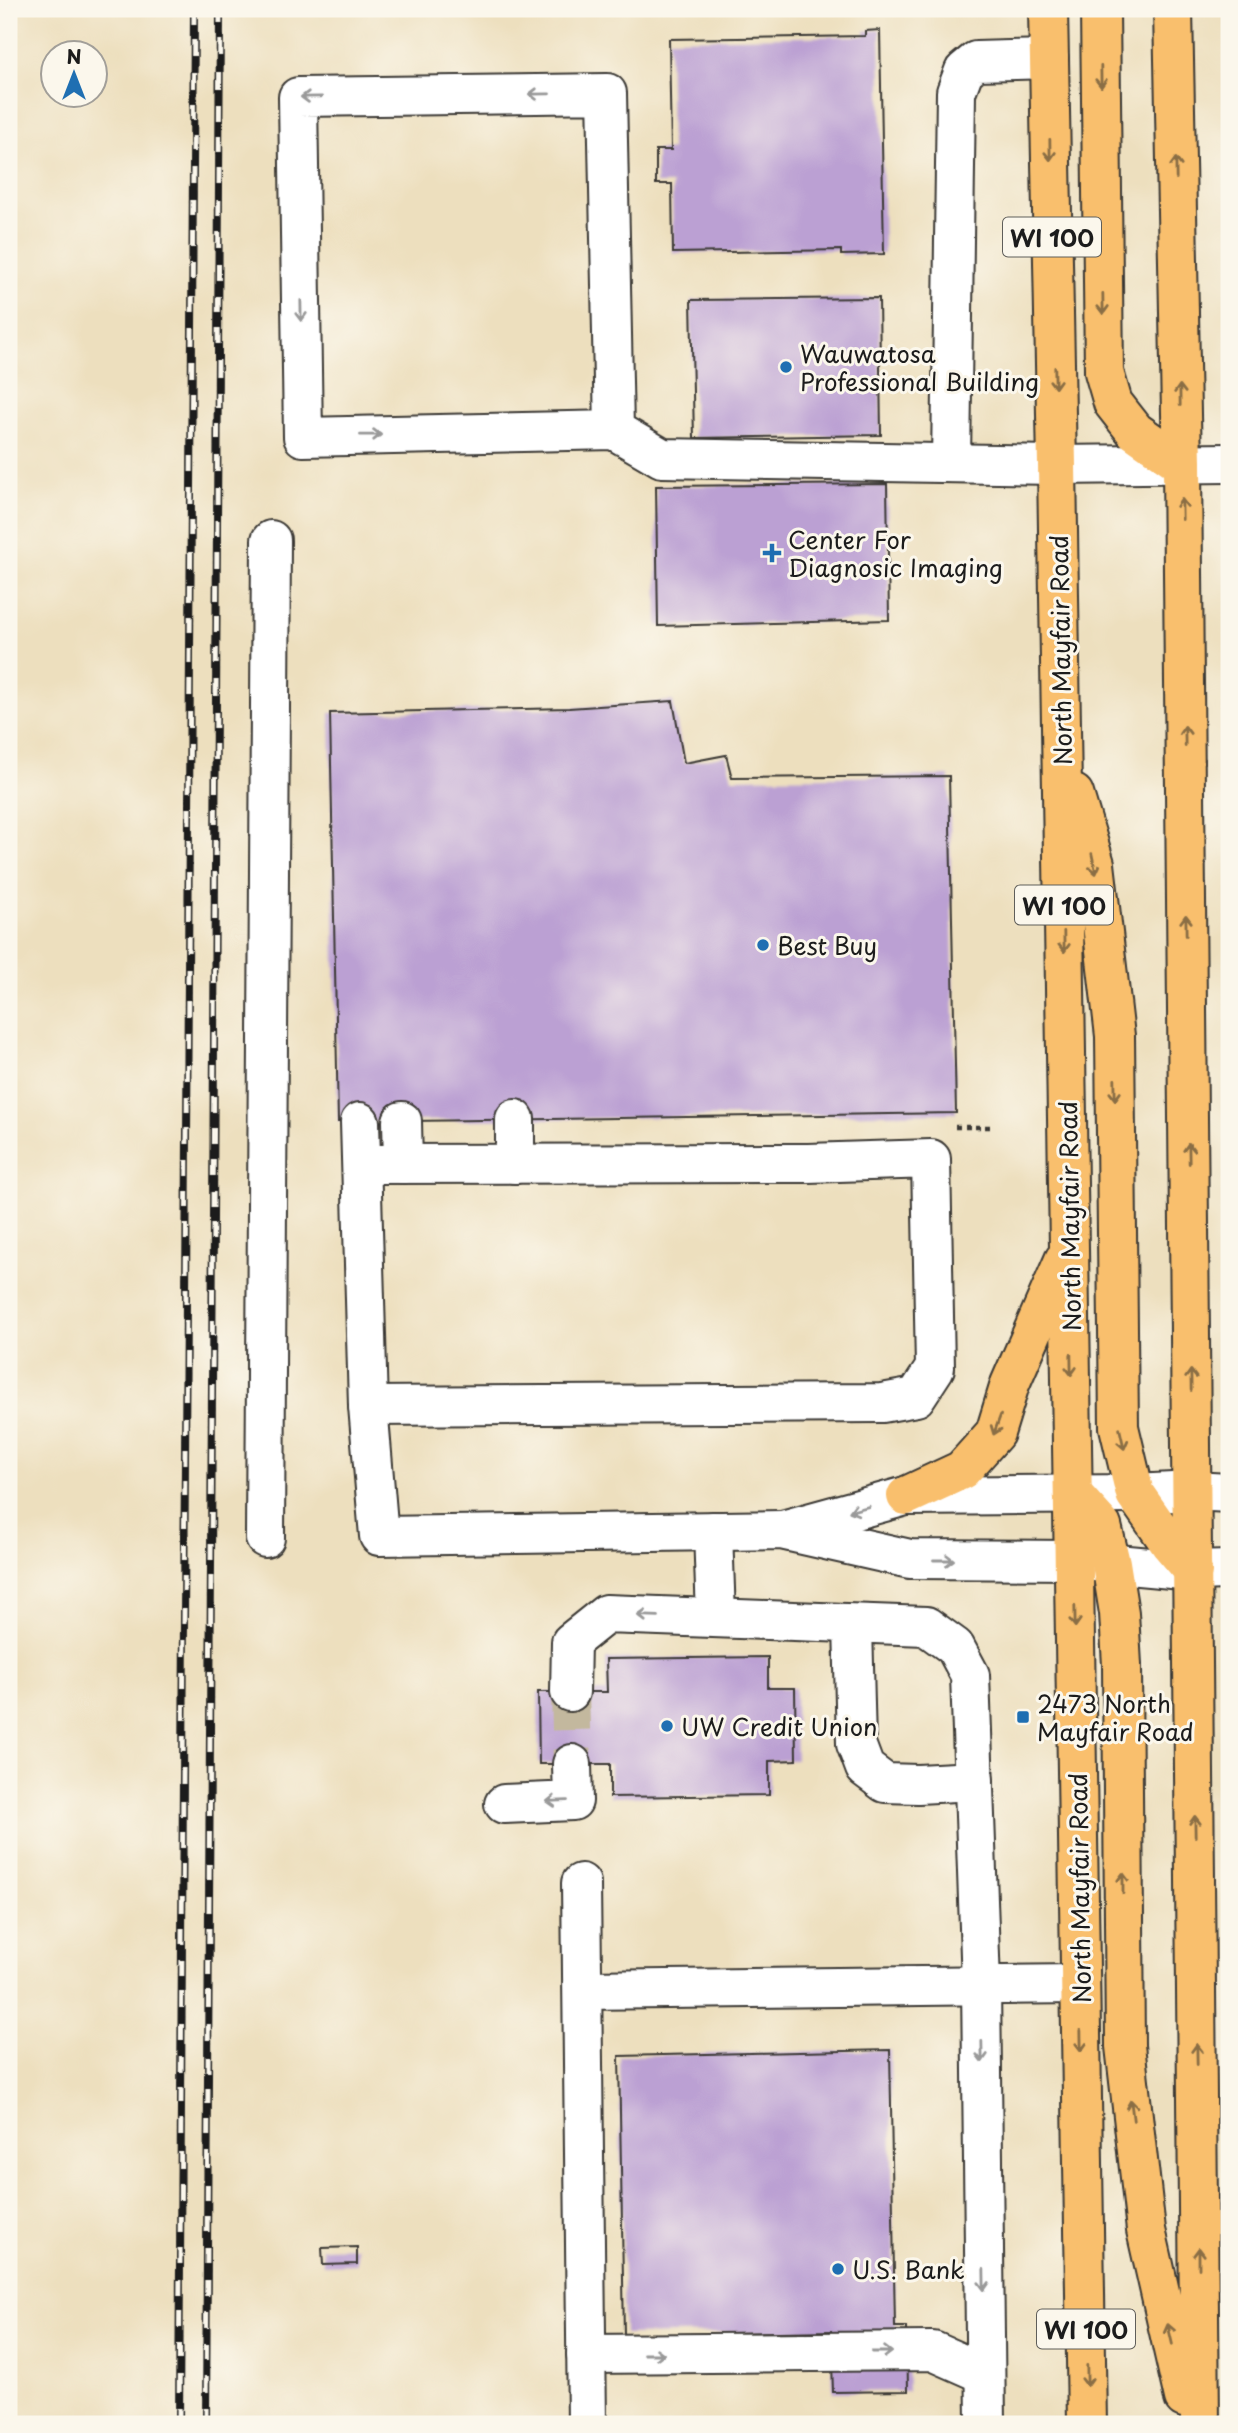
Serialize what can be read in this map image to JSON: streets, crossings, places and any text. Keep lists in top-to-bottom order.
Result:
{
  "streets": {
    "main road": ["WI 100", "North Mayfair Road"]
  },
  "places": {
    "other": [
      "Wauwatosa Professional Building",
      "Best Buy",
      "UW Credit Union",
      "U.S. Bank"
    ],
    "health": ["Center For Diagnosic Imaging"],
    "transit": ["2473 North Mayfair Road"]
  },
  "north": "top"
}
